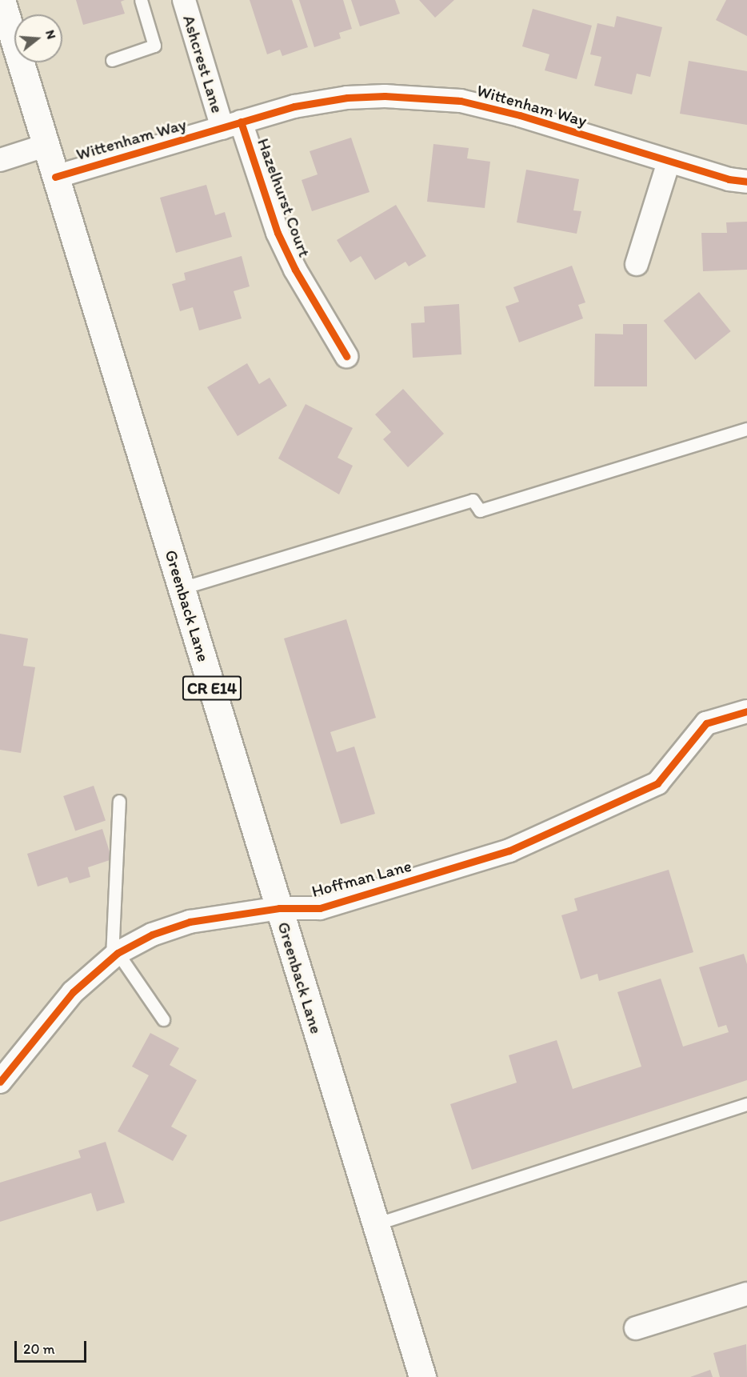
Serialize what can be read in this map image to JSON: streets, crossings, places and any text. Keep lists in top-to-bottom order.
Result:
{
  "streets": {
    "main road": ["Greenback Lane", "CR E14"],
    "street": [
      "Ashcrest Lane",
      "Wittenham Way",
      "Hazelhurst Court",
      "Hoffman Lane"
    ]
  },
  "crossings": [
    ["Ashcrest Lane", "Wittenham Way"],
    ["Ashcrest Lane", "Hazelhurst Court"],
    ["Wittenham Way", "Hazelhurst Court"],
    ["Wittenham Way", "Greenback Lane"],
    ["Greenback Lane", "Hoffman Lane"]
  ],
  "scale_bar": "20 m",
  "north": "right"
}
